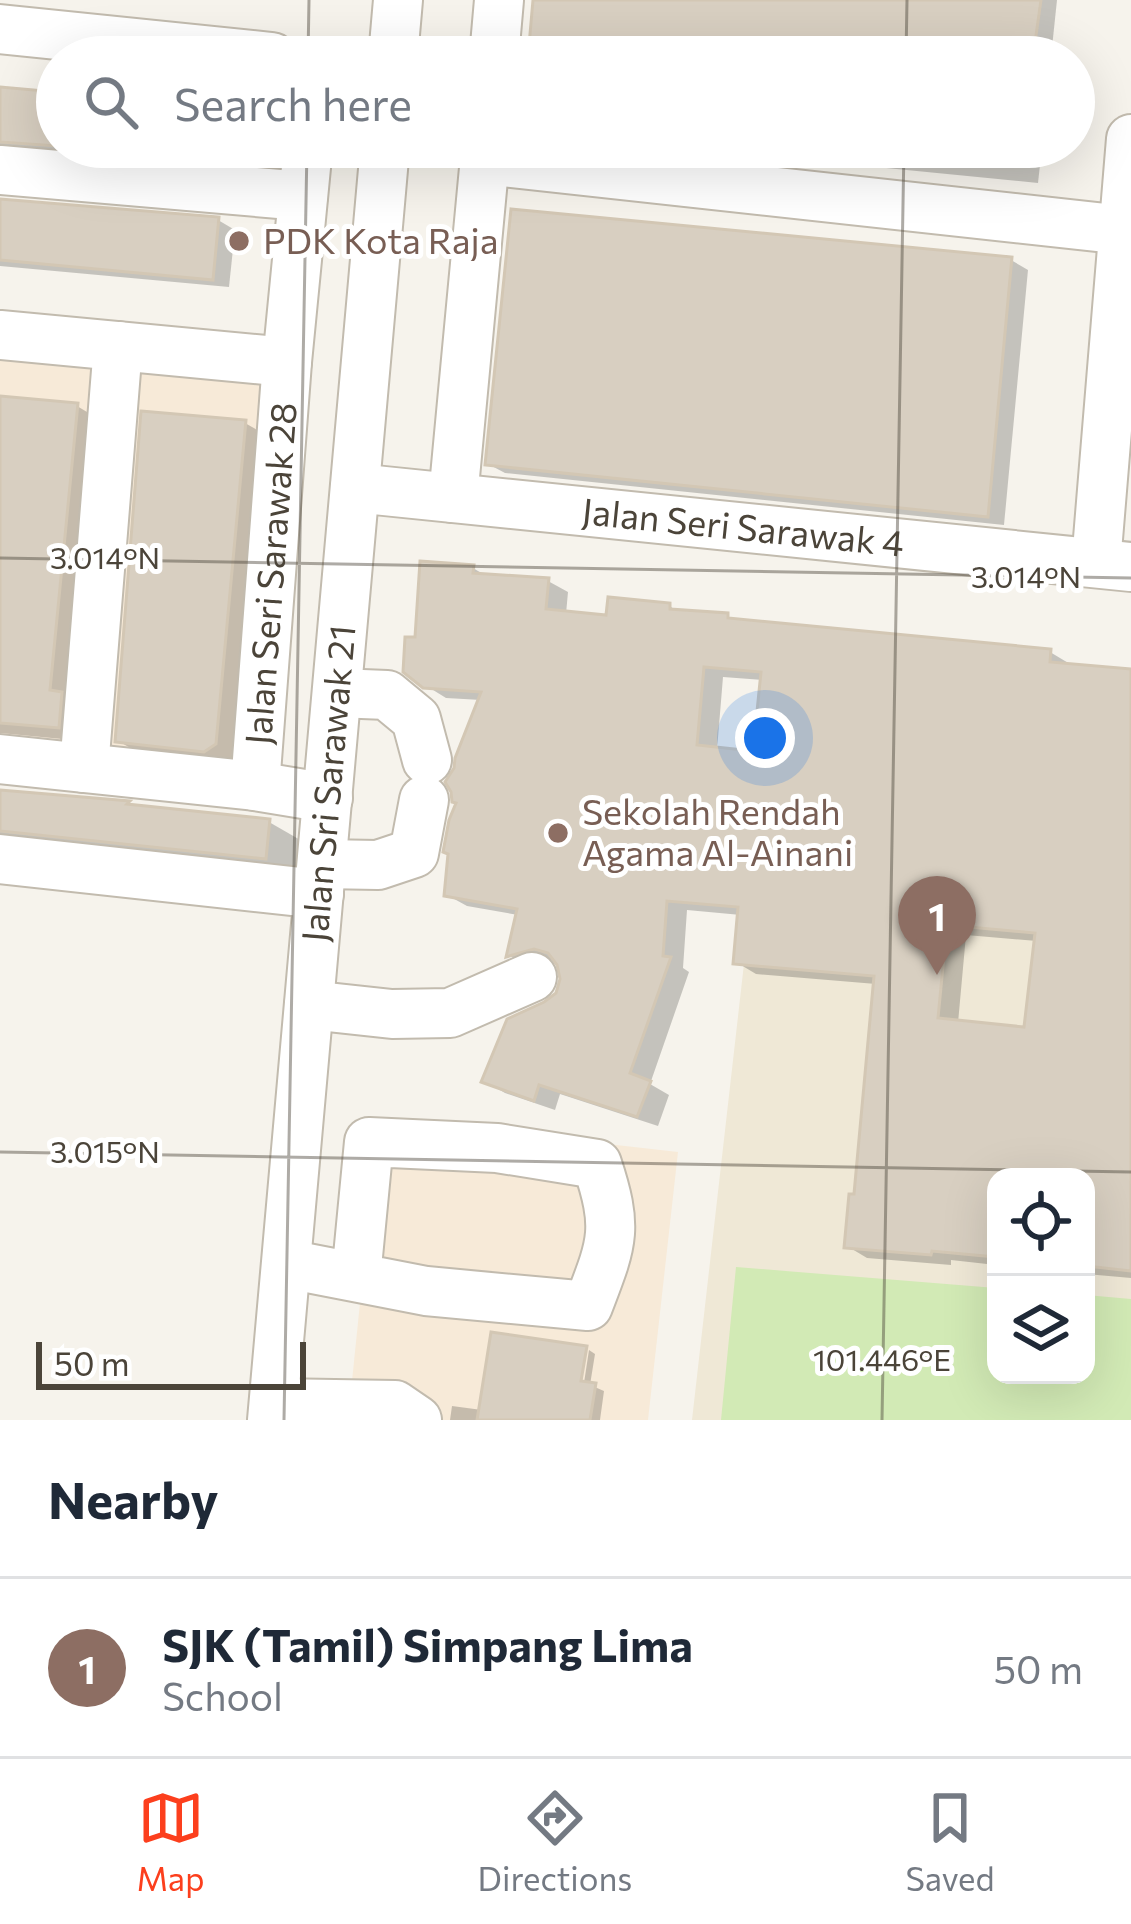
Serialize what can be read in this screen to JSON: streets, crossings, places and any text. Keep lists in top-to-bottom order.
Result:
{
  "streets": {
    "street": ["Jalan Seri Sarawak 4", "Jalan Seri Sarawak 28", "Jalan Sri Sarawak 21"]
  },
  "crossings": [
    ["Jalan Seri Sarawak 4", "Jalan Sri Sarawak 21"]
  ],
  "places": ["PDK Kota Raja", "Sekolah Rendah Agama Al-Ainani"],
  "scale_bar": "50 m",
  "page": {
    "search": "Search here",
    "pins": "1",
    "scale": "50 m",
    "heading": "Nearby",
    "list": [
      {
        "mark": "1",
        "name": "SJK (Tamil) Simpang Lima",
        "note": "School",
        "value": "50 m"
      }
    ],
    "nav": ["Map", "Directions", "Saved"]
  },
  "coordinates": ["3.014°N", "3.015°N", "101.446°E"]
}
